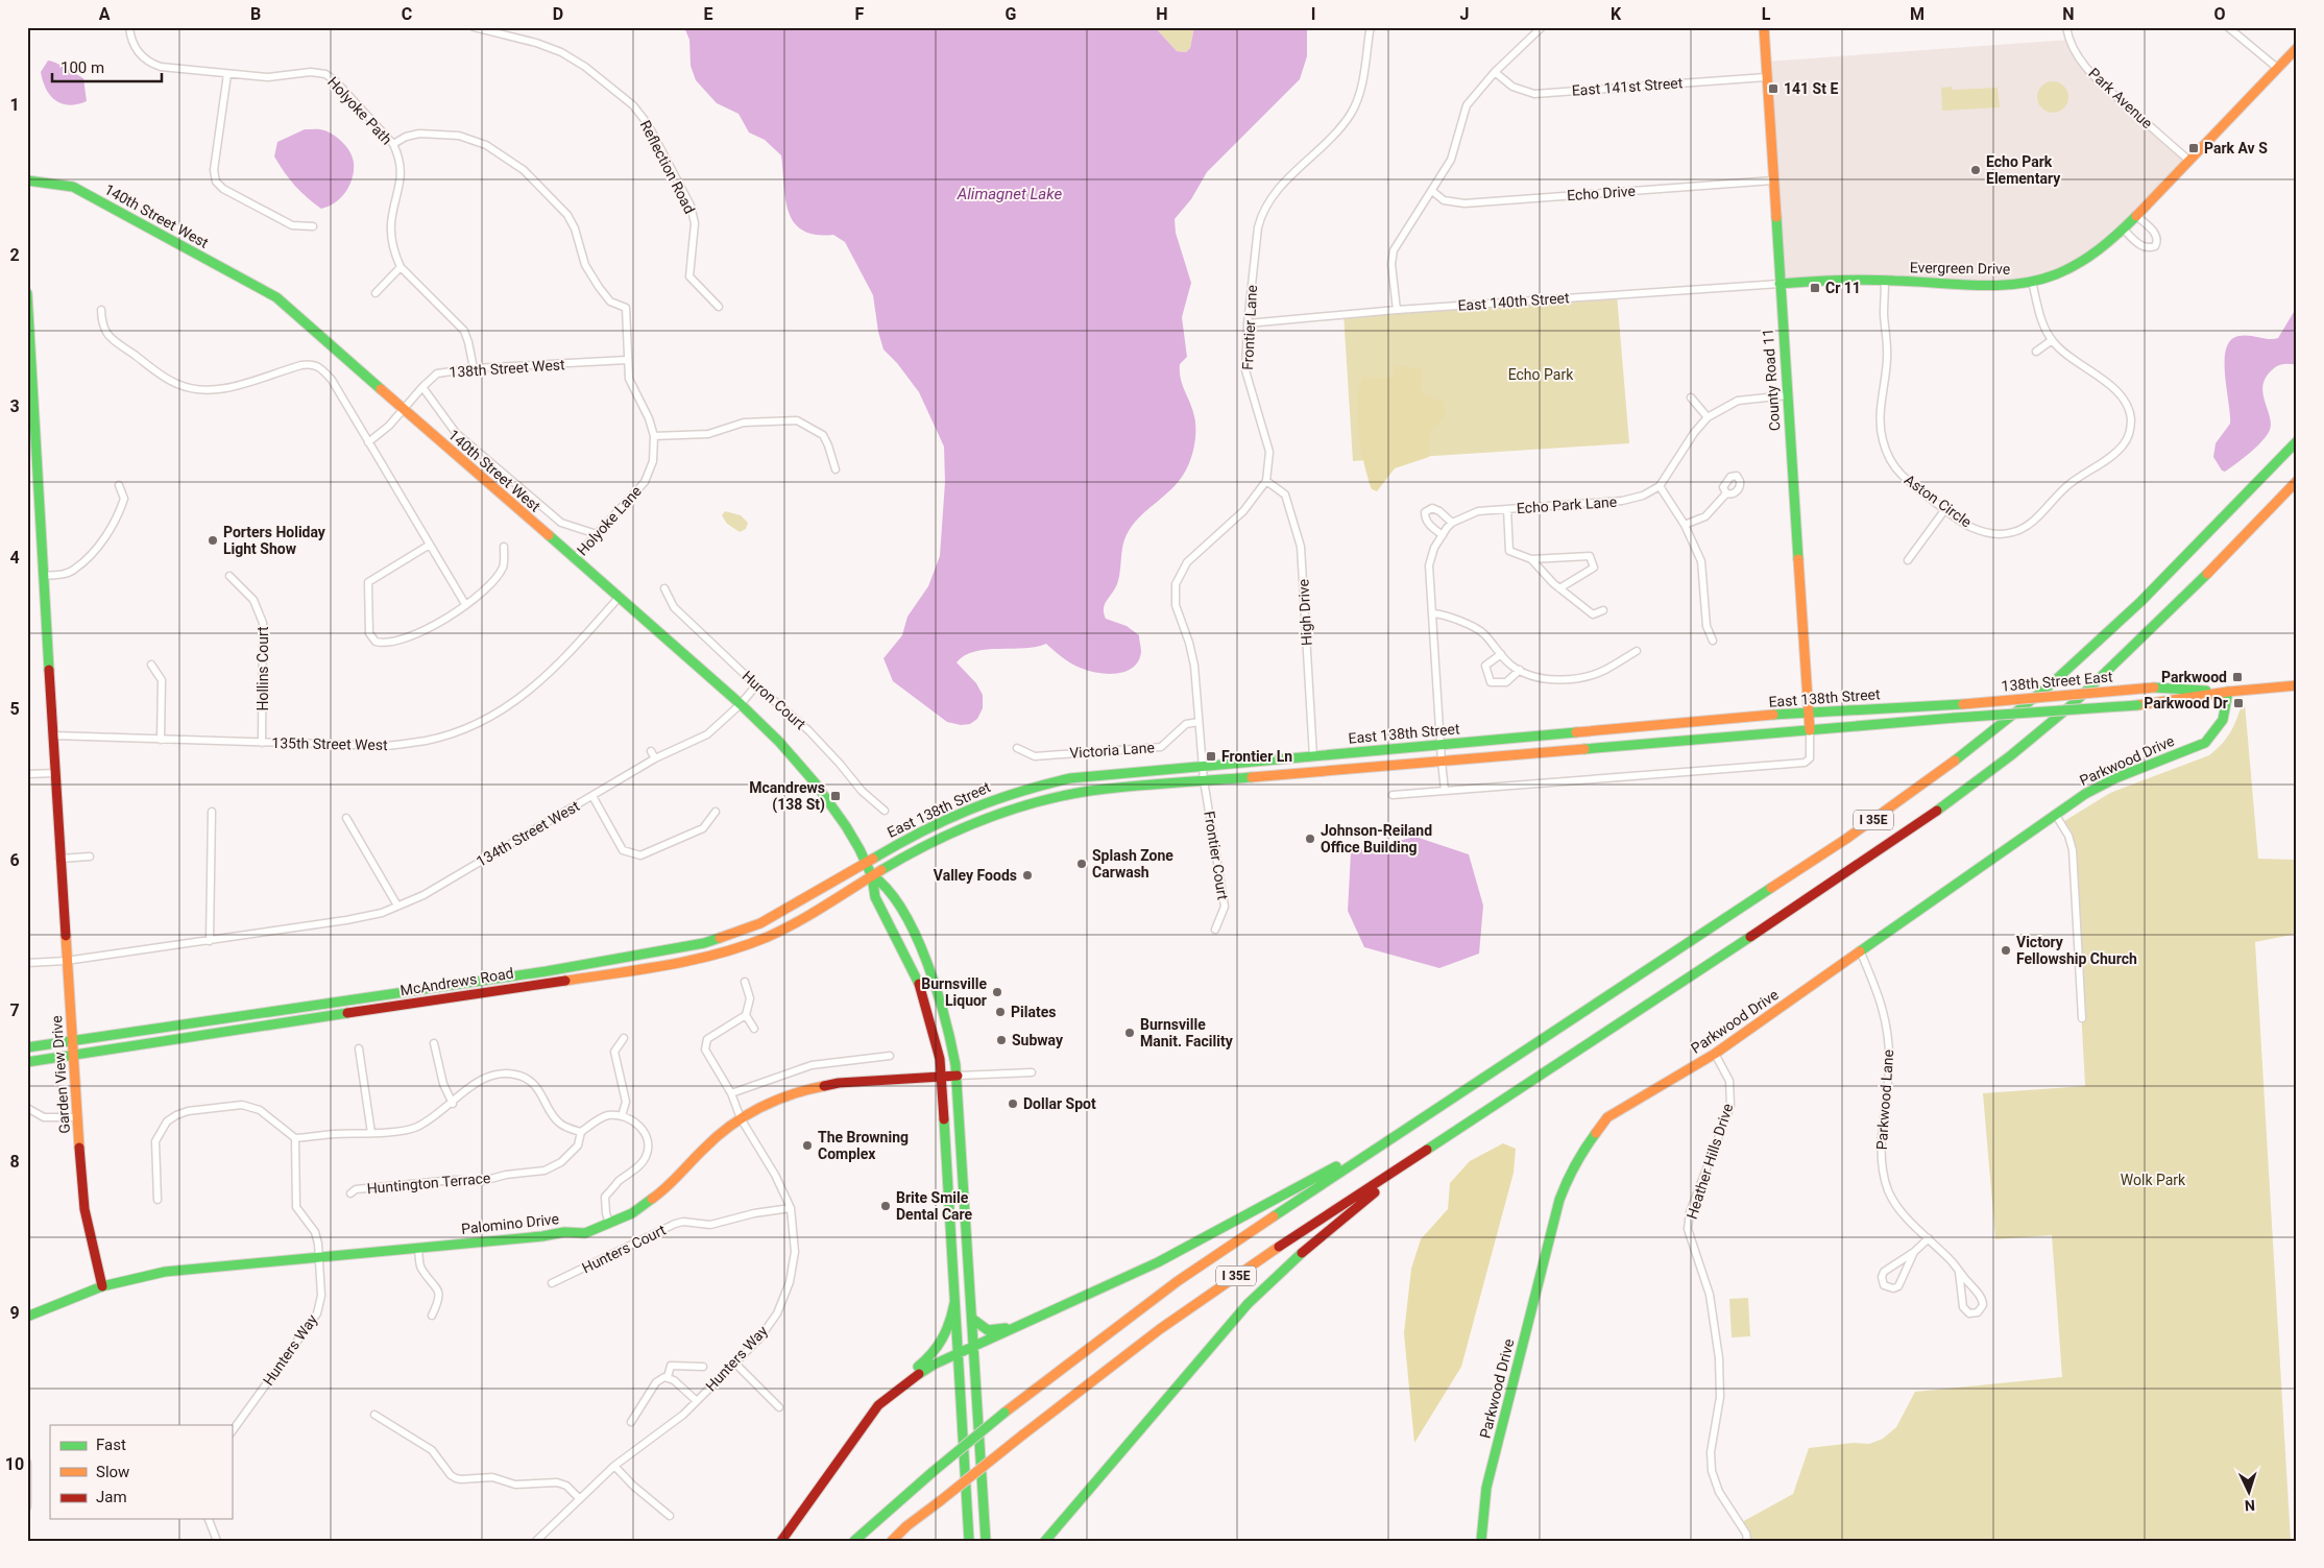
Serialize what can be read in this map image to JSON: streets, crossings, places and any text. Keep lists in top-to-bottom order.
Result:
{
  "streets": {
    "main road": [
      "140th Street West",
      "Evergreen Drive",
      "County Road 11",
      "138th Street East",
      "East 138th Street",
      "Parkwood Drive",
      "I 35E",
      "McAndrews Road",
      "Garden View Drive",
      "Palomino Drive"
    ],
    "street": [
      "East 141st Street",
      "Park Avenue",
      "Holyoke Path",
      "Reflection Road",
      "Echo Drive",
      "East 140th Street",
      "Frontier Lane",
      "138th Street West",
      "Aston Circle",
      "Echo Park Lane",
      "Holyoke Lane",
      "High Drive",
      "Hollins Court",
      "Huron Court",
      "135th Street West",
      "Victoria Lane",
      "134th Street West",
      "Frontier Court",
      "Parkwood Lane",
      "Heather Hills Drive",
      "Huntington Terrace",
      "Hunters Court",
      "Hunters Way"
    ]
  },
  "crossings": [
    ["East 141st Street", "County Road 11"],
    ["Park Avenue", "Evergreen Drive"],
    ["Holyoke Path", "138th Street West"],
    ["Holyoke Path", "Holyoke Lane"],
    ["Echo Drive", "County Road 11"],
    ["140th Street West", "138th Street West"],
    ["140th Street West", "Holyoke Lane"],
    ["140th Street West", "East 138th Street"],
    ["140th Street West", "135th Street West"],
    ["140th Street West", "134th Street West"],
    ["140th Street West", "McAndrews Road"],
    ["Evergreen Drive", "East 140th Street"],
    ["Evergreen Drive", "County Road 11"],
    ["Evergreen Drive", "Aston Circle"],
    ["East 140th Street", "Frontier Lane"],
    ["East 140th Street", "County Road 11"],
    ["Frontier Lane", "High Drive"],
    ["138th Street West", "Holyoke Lane"],
    ["County Road 11", "East 138th Street"],
    ["Echo Park Lane", "East 138th Street"],
    ["High Drive", "East 138th Street"],
    ["Hollins Court", "135th Street West"],
    ["138th Street East", "East 138th Street"],
    ["138th Street East", "Parkwood Drive"],
    ["East 138th Street", "Frontier Court"],
    ["East 138th Street", "McAndrews Road"],
    ["Huron Court", "134th Street West"],
    ["135th Street West", "Garden View Drive"],
    ["Parkwood Drive", "Parkwood Lane"],
    ["Parkwood Drive", "Heather Hills Drive"],
    ["134th Street West", "Garden View Drive"],
    ["McAndrews Road", "Garden View Drive"],
    ["Garden View Drive", "Palomino Drive"],
    ["Palomino Drive", "Hunters Way"],
    ["Hunters Court", "Hunters Way"]
  ],
  "water": ["Alimagnet Lake"],
  "parks": ["Echo Park", "Wolk Park"],
  "places": {
    "transit": [
      "141 St E",
      "Park Av S",
      "Cr 11",
      "Parkwood",
      "Parkwood Dr",
      "Frontier Ln",
      "Mcandrews (138 St)"
    ],
    "other": [
      "Echo Park Elementary",
      "Porters Holiday Light Show",
      "Johnson-Reiland Office Building",
      "Splash Zone Carwash",
      "Valley Foods",
      "Victory Fellowship Church",
      "Burnsville Liquor",
      "Pilates",
      "Burnsville Manit. Facility",
      "Subway",
      "Dollar Spot",
      "The Browning Complex",
      "Brite Smile Dental Care"
    ]
  },
  "legend": ["Fast", "Slow", "Jam"],
  "scale_bar": "100 m",
  "north": "bottom",
  "grid": {
    "columns": [
      "A",
      "B",
      "C",
      "D",
      "E",
      "F",
      "G",
      "H",
      "I",
      "J",
      "K",
      "L",
      "M",
      "N",
      "O"
    ],
    "rows": [
      "1",
      "2",
      "3",
      "4",
      "5",
      "6",
      "7",
      "8",
      "9",
      "10"
    ]
  }
}
